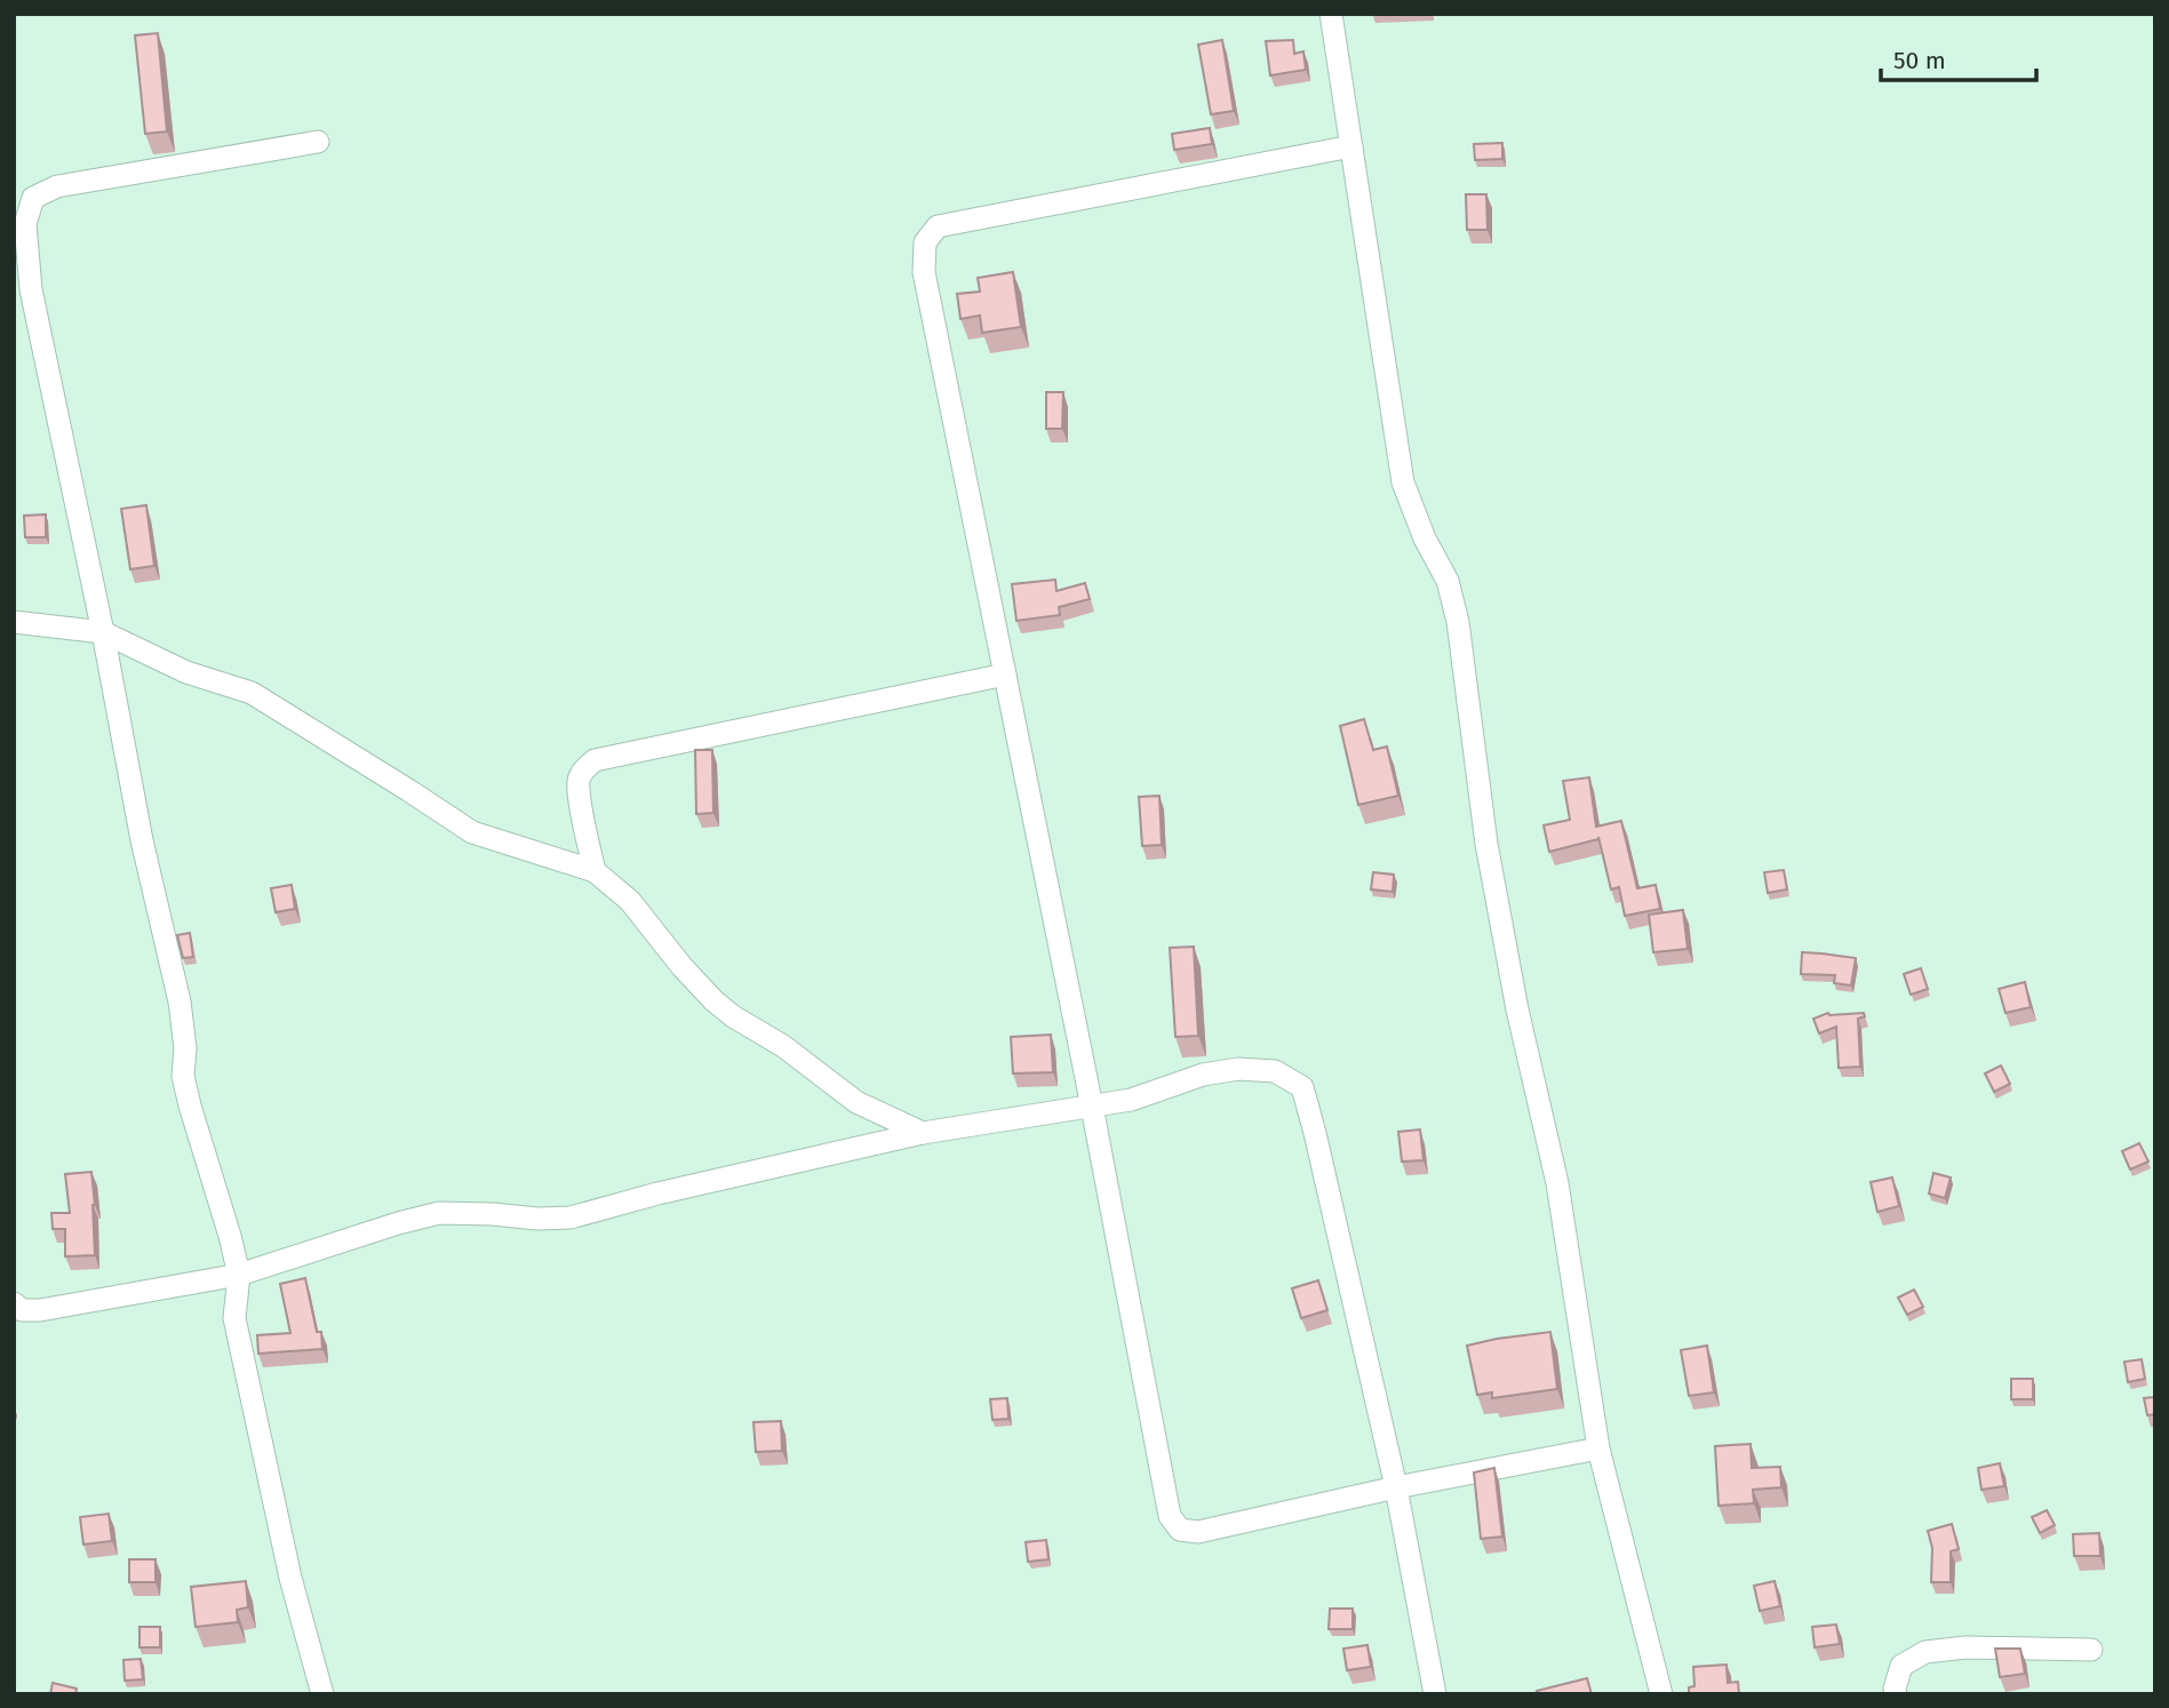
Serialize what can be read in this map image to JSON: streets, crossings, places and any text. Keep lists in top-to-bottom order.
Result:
{
  "scale_bar": "50 m"
}
